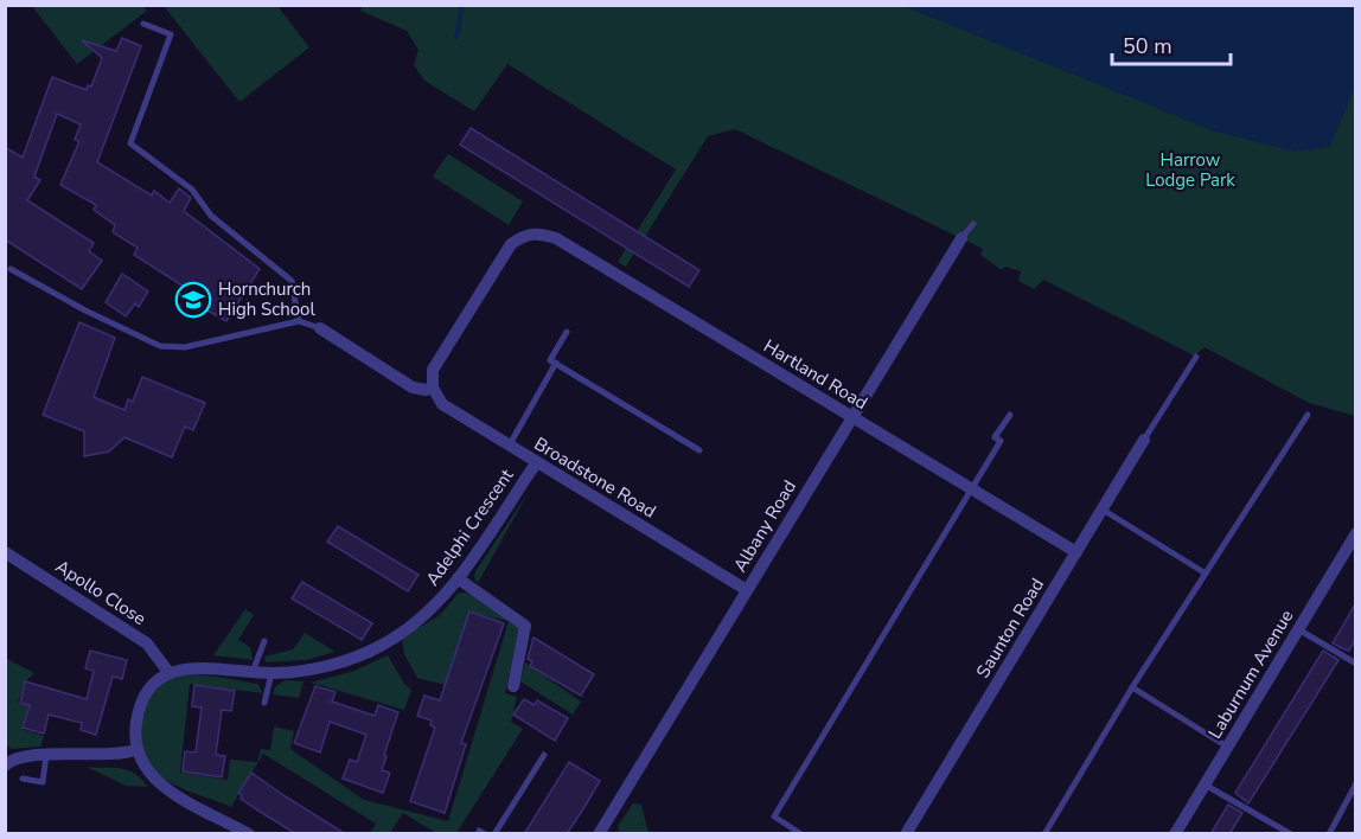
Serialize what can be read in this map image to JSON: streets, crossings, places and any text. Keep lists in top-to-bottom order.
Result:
{
  "streets": {
    "street": [
      "Hartland Road",
      "Broadstone Road",
      "Albany Road",
      "Adelphi Crescent",
      "Apollo Close",
      "Saunton Road",
      "Laburnum Avenue"
    ]
  },
  "crossings": [
    ["Hartland Road", "Broadstone Road"],
    ["Hartland Road", "Albany Road"],
    ["Hartland Road", "Saunton Road"],
    ["Broadstone Road", "Albany Road"],
    ["Broadstone Road", "Adelphi Crescent"],
    ["Adelphi Crescent", "Apollo Close"]
  ],
  "parks": ["Harrow Lodge Park"],
  "places": {
    "school or university": ["Hornchurch High School"]
  },
  "scale_bar": "50 m"
}
